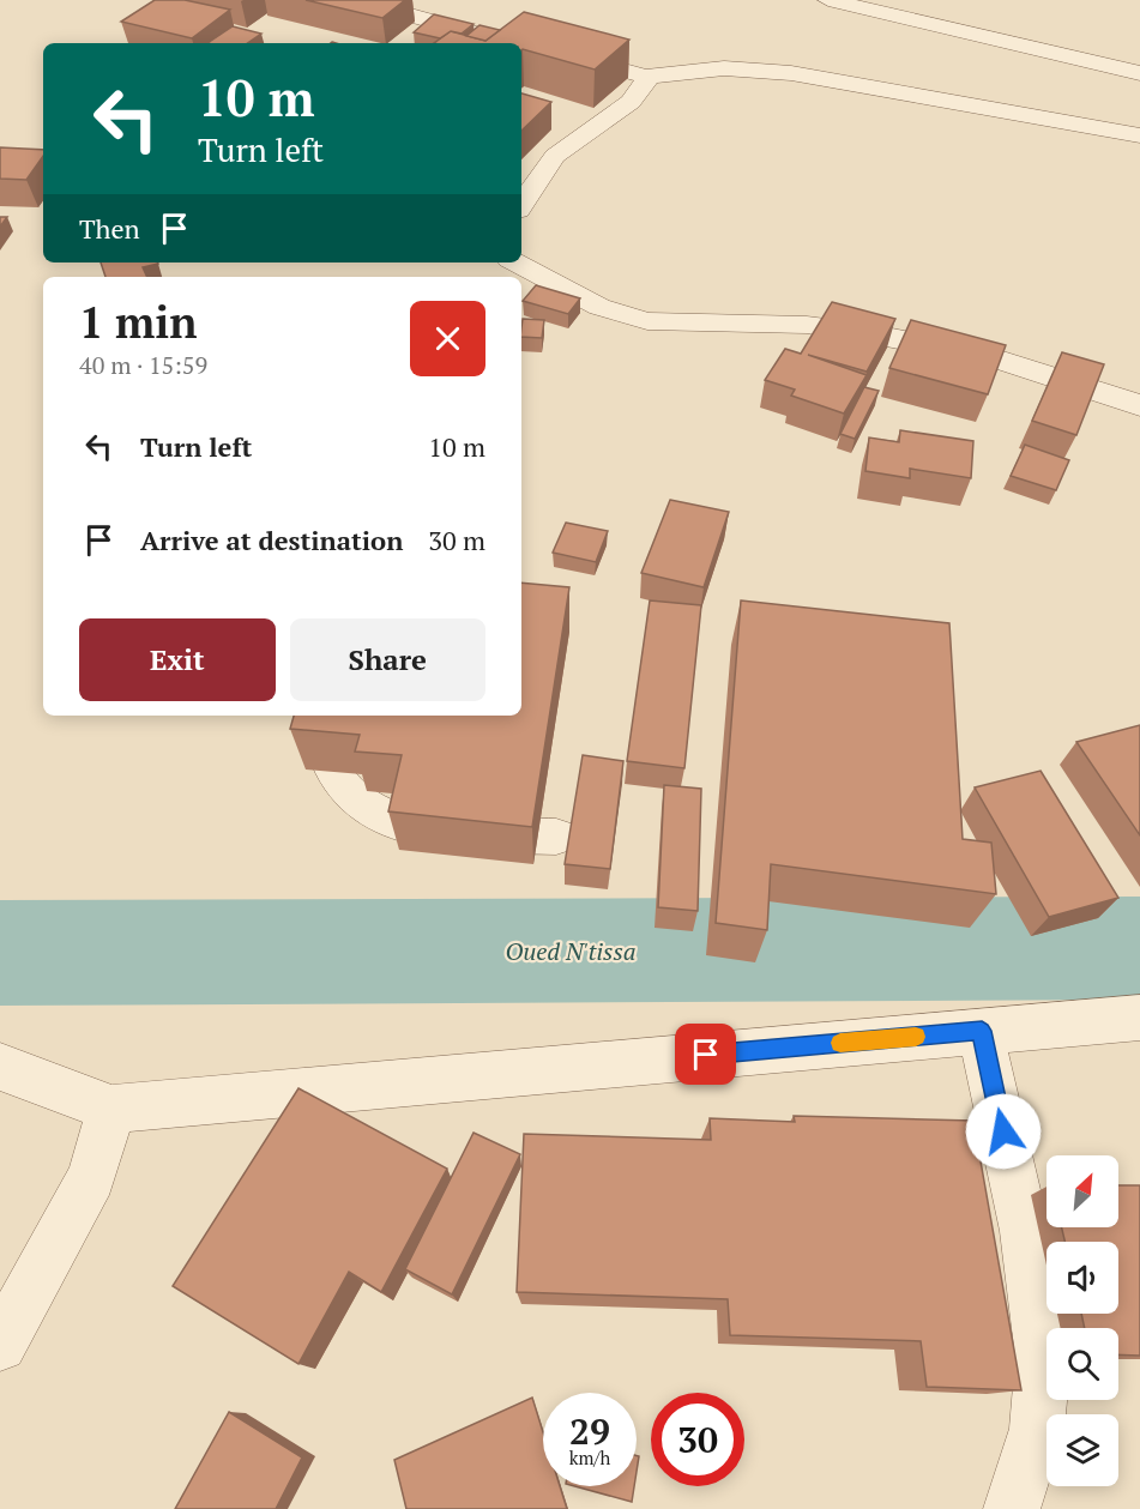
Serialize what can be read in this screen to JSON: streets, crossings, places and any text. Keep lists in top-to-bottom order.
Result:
{
  "water": ["Oued N'tissa"],
  "north": "top right",
  "page": {
    "turn": ["10 m", "Turn left"],
    "then": "Then",
    "heading": ["1 min", "40 m · 15:59"],
    "list": [
      {
        "name": "Turn left",
        "value": "10 m"
      },
      {
        "name": "Arrive at destination",
        "value": "30 m"
      }
    ],
    "buttons": ["Exit", "Share"],
    "speed": "29 km/h",
    "limit": "30"
  }
}
